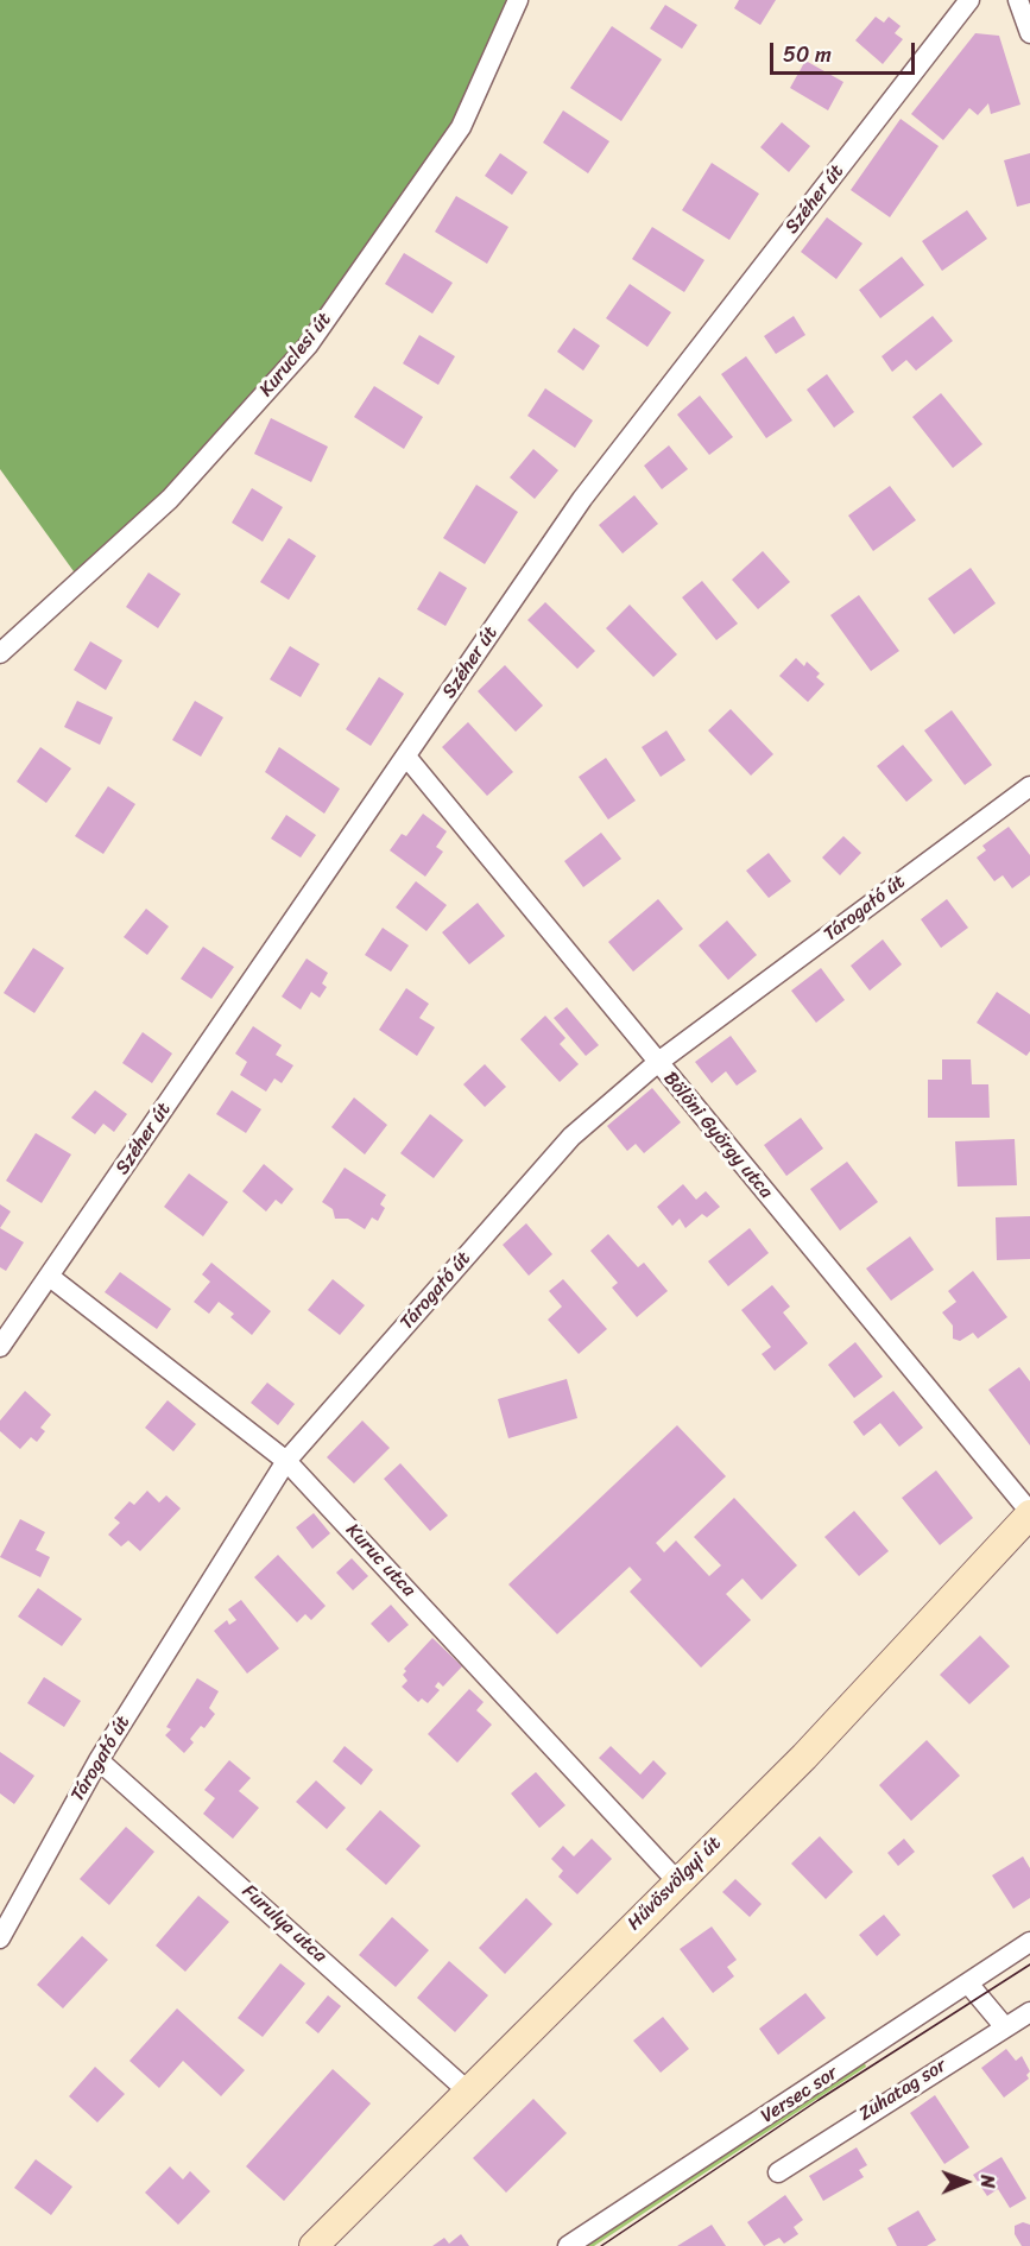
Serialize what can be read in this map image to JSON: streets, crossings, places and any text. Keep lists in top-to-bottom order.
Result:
{
  "streets": {
    "main road": ["Hűvösvölgyi út"],
    "street": [
      "Széher út",
      "Kuruclesi út",
      "Tárogató út",
      "Bölöni György utca",
      "Kuruc utca",
      "Furulya utca",
      "Zuhatag sor",
      "Versec sor"
    ]
  },
  "crossings": [
    ["Széher út", "Bölöni György utca"],
    ["Széher út", "Kuruc utca"],
    ["Tárogató út", "Bölöni György utca"],
    ["Tárogató út", "Kuruc utca"],
    ["Tárogató út", "Furulya utca"],
    ["Bölöni György utca", "Hűvösvölgyi út"],
    ["Kuruc utca", "Hűvösvölgyi út"],
    ["Hűvösvölgyi út", "Furulya utca"]
  ],
  "scale_bar": "50 m",
  "north": "right"
}
